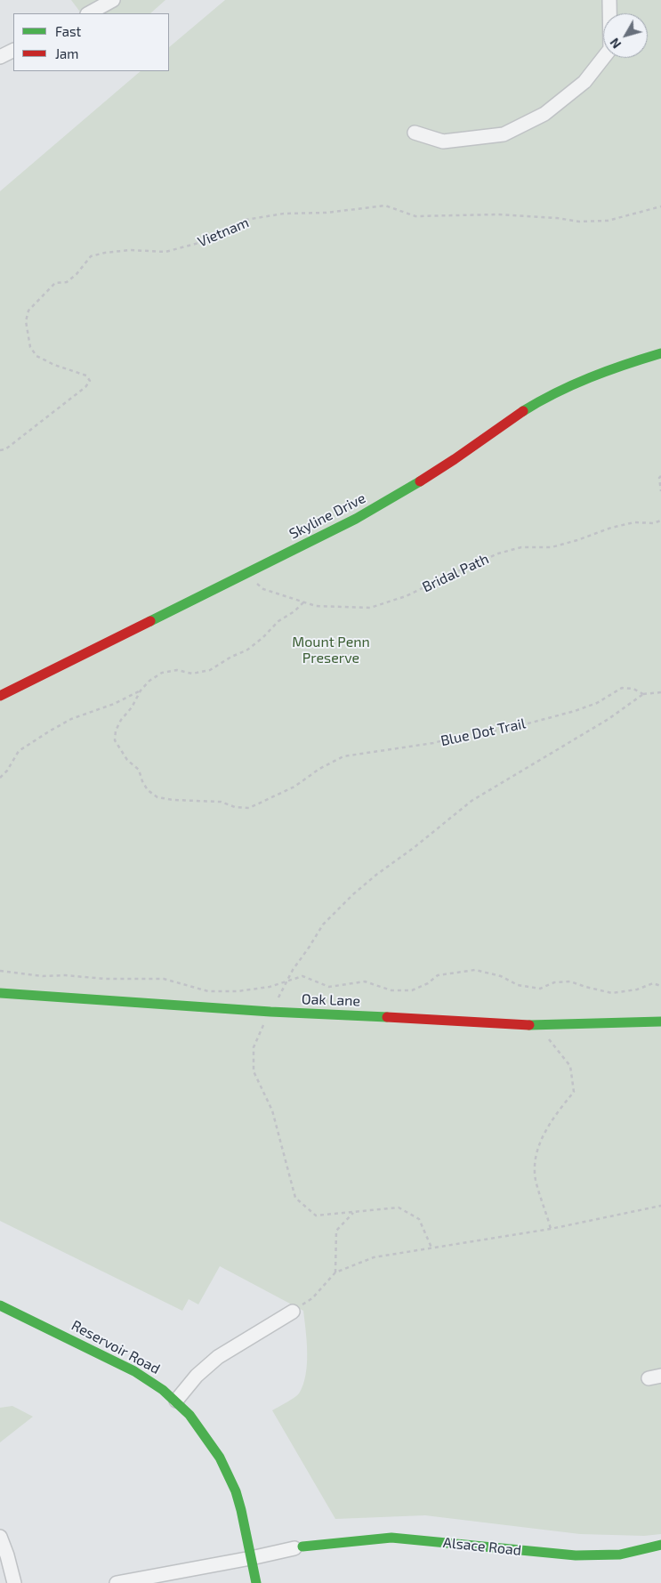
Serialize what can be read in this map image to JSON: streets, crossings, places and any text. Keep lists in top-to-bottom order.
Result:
{
  "streets": {
    "street": [
      "Skyline Drive",
      "Oak Lane",
      "Reservoir Road",
      "Alsace Road"
    ],
    "path": ["Vietnam", "Bridal Path", "Blue Dot Trail"]
  },
  "crossings": [
    ["Bridal Path", "Blue Dot Trail"],
    ["Reservoir Road", "Alsace Road"]
  ],
  "parks": ["Mount Penn Preserve"],
  "legend": ["Fast", "Jam"],
  "north": "bottom left"
}
